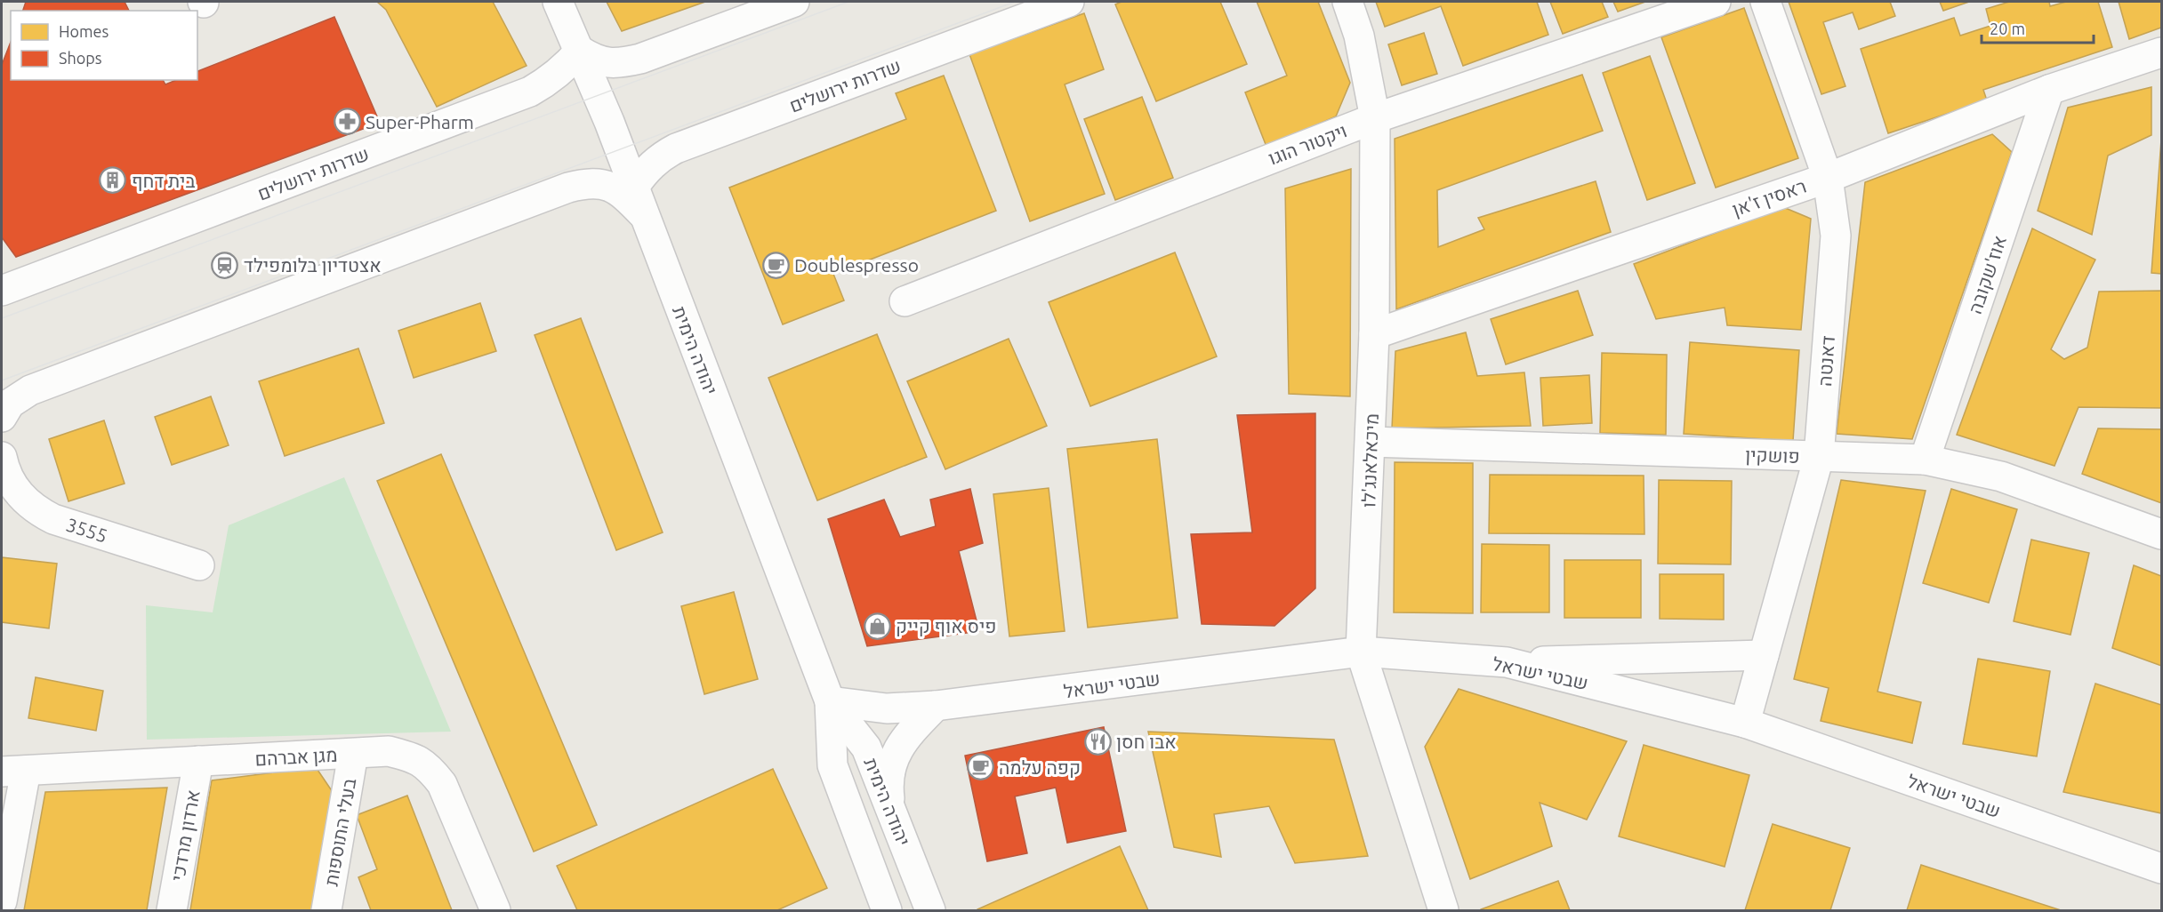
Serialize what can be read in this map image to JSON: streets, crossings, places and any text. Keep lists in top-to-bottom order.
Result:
{
  "streets": {
    "street": [
      "שדרות ירושלים",
      "ויקטור הוגו",
      "ראסין ז'אן",
      "אוז'שקובה",
      "יהודה הימית",
      "דאנטה",
      "פושקין",
      "מיכאלאנג'לו",
      "3555",
      "שבטי ישראל",
      "מגן אברהם",
      "בעלי התוספות",
      "ארדון מרדכי"
    ]
  },
  "crossings": [
    ["שדרות ירושלים", "יהודה הימית"],
    ["ויקטור הוגו", "מיכאלאנג'לו"],
    ["ראסין ז'אן", "אוז'שקובה"],
    ["ראסין ז'אן", "דאנטה"],
    ["ראסין ז'אן", "מיכאלאנג'לו"],
    ["אוז'שקובה", "פושקין"],
    ["יהודה הימית", "שבטי ישראל"],
    ["דאנטה", "פושקין"],
    ["דאנטה", "שבטי ישראל"],
    ["פושקין", "מיכאלאנג'לו"],
    ["מיכאלאנג'לו", "שבטי ישראל"],
    ["מגן אברהם", "בעלי התוספות"],
    ["מגן אברהם", "ארדון מרדכי"]
  ],
  "places": {
    "pharmacy": ["Super-Pharm"],
    "building": ["בית דחף"],
    "station": ["אצטדיון בלומפילד"],
    "cafe": ["Doublespresso", "קפה עלמה"],
    "shop": ["פיס אוף קייק"],
    "restaurant": ["אבו חסן"]
  },
  "legend": ["Homes", "Shops"],
  "scale_bar": "20 m"
}
